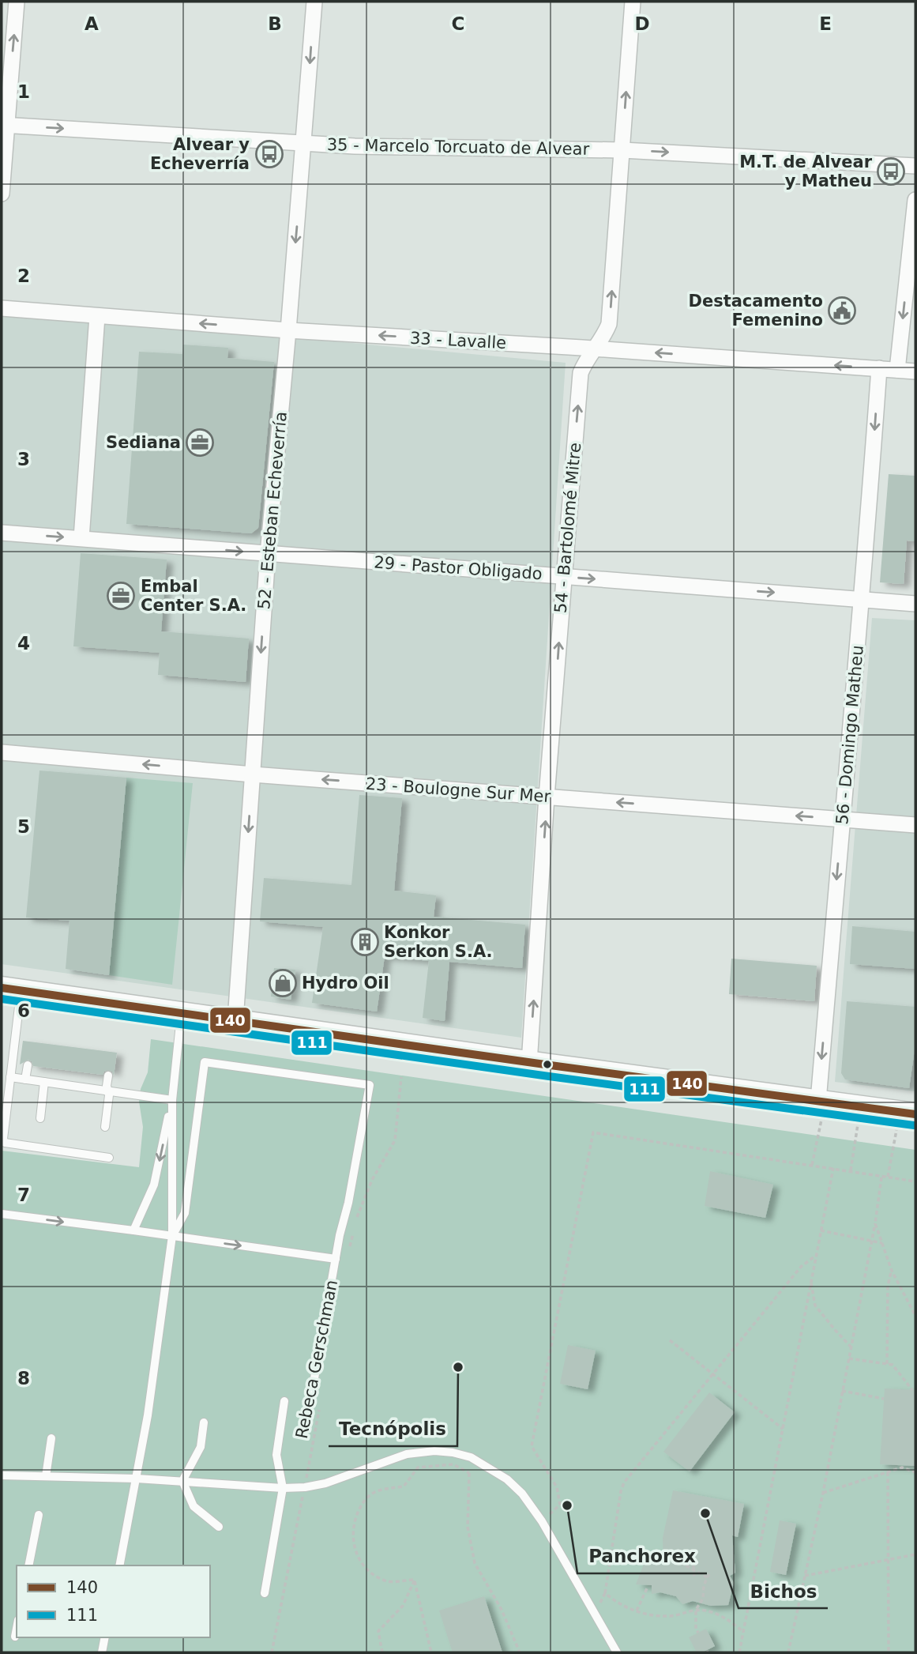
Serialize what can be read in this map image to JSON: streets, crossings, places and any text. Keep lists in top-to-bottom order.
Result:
{
  "streets": {
    "street": [
      "35 - Marcelo Torcuato de Alvear",
      "33 - Lavalle",
      "52 - Esteban Echeverría",
      "54 - Bartolomé Mitre",
      "29 - Pastor Obligado",
      "56 - Domingo Matheu",
      "23 - Boulogne Sur Mer"
    ],
    "path": ["Rebeca Gerschman"]
  },
  "crossings": [
    ["35 - Marcelo Torcuato de Alvear", "52 - Esteban Echeverría"],
    ["35 - Marcelo Torcuato de Alvear", "54 - Bartolomé Mitre"],
    ["33 - Lavalle", "52 - Esteban Echeverría"],
    ["33 - Lavalle", "54 - Bartolomé Mitre"],
    ["33 - Lavalle", "56 - Domingo Matheu"],
    ["52 - Esteban Echeverría", "29 - Pastor Obligado"],
    ["52 - Esteban Echeverría", "23 - Boulogne Sur Mer"],
    ["54 - Bartolomé Mitre", "29 - Pastor Obligado"],
    ["54 - Bartolomé Mitre", "23 - Boulogne Sur Mer"],
    ["29 - Pastor Obligado", "56 - Domingo Matheu"],
    ["56 - Domingo Matheu", "23 - Boulogne Sur Mer"]
  ],
  "one_way": [
    "35 - Marcelo Torcuato de Alvear",
    "33 - Lavalle",
    "52 - Esteban Echeverría",
    "54 - Bartolomé Mitre",
    "29 - Pastor Obligado",
    "56 - Domingo Matheu",
    "23 - Boulogne Sur Mer"
  ],
  "places": {
    "bus stop": ["Alvear y Echeverría", "M.T. de Alvear y Matheu"],
    "public building": ["Destacamento Femenino"],
    "office": ["Sediana", "Embal Center S.A."],
    "building": ["Konkor Serkon S.A."],
    "shop": ["Hydro Oil"],
    "other": ["Tecnópolis", "Panchorex", "Bichos"]
  },
  "lines": ["transit line 140", "transit line 111"],
  "legend": ["140", "111"],
  "grid": {
    "columns": [
      "A",
      "B",
      "C",
      "D",
      "E"
    ],
    "rows": [
      "1",
      "2",
      "3",
      "4",
      "5",
      "6",
      "7",
      "8"
    ]
  }
}
